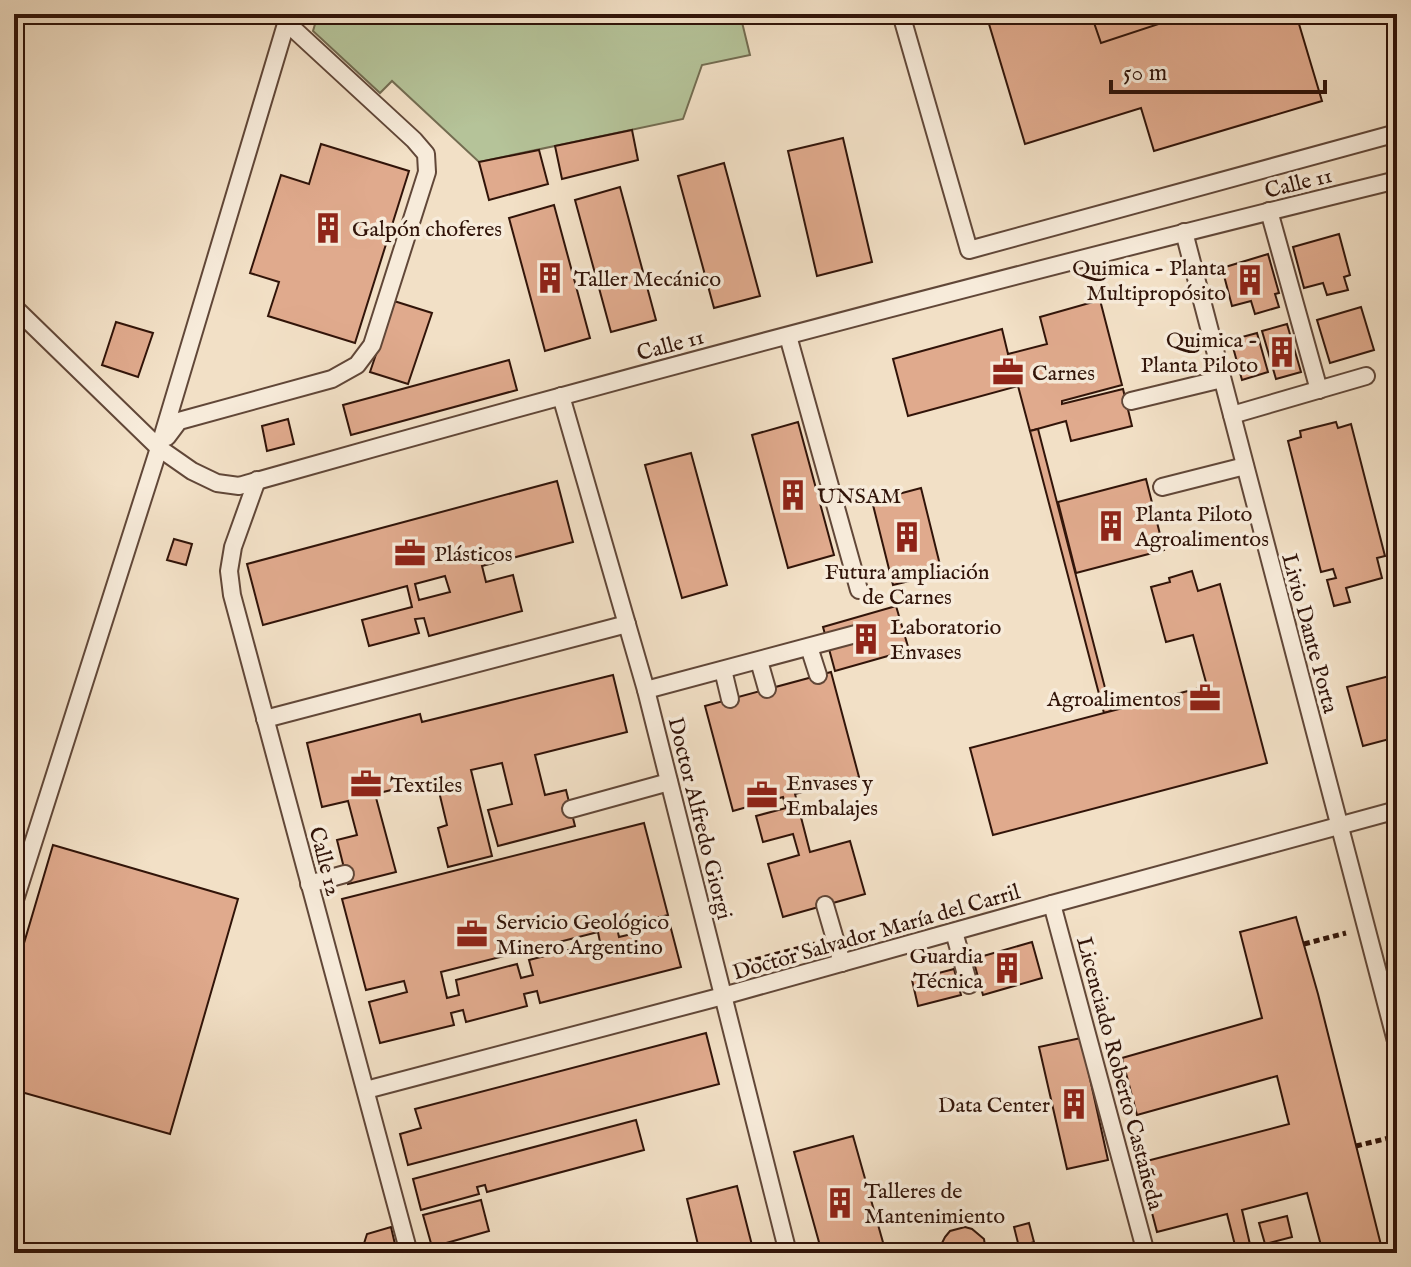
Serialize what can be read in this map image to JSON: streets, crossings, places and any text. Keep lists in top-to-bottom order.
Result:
{
  "streets": {
    "lane": [
      "Calle 11",
      "Livio Dante Porta",
      "Doctor Alfredo Giorgi",
      "Calle 12",
      "Doctor Salvador María del Carril",
      "Licenciado Roberto Castañeda"
    ]
  },
  "crossings": [
    ["Calle 11", "Livio Dante Porta"],
    ["Calle 11", "Doctor Alfredo Giorgi"],
    ["Calle 11", "Calle 12"],
    ["Livio Dante Porta", "Doctor Salvador María del Carril"],
    ["Doctor Alfredo Giorgi", "Doctor Salvador María del Carril"],
    ["Calle 12", "Doctor Salvador María del Carril"],
    ["Doctor Salvador María del Carril", "Licenciado Roberto Castañeda"]
  ],
  "places": {
    "building": [
      "Galpón choferes",
      "Taller Mecánico",
      "Quimica - Planta Multipropósito",
      "Quimica - Planta Piloto",
      "UNSAM",
      "Planta Piloto Agroalimentos",
      "Futura ampliación de Carnes",
      "Laboratorio Envases",
      "Guardia Técnica",
      "Data Center",
      "Talleres de Mantenimiento"
    ],
    "office": [
      "Carnes",
      "Plásticos",
      "Agroalimentos",
      "Textiles",
      "Envases y Embalajes",
      "Servicio Geológico Minero Argentino"
    ]
  },
  "scale_bar": "50 m"
}
